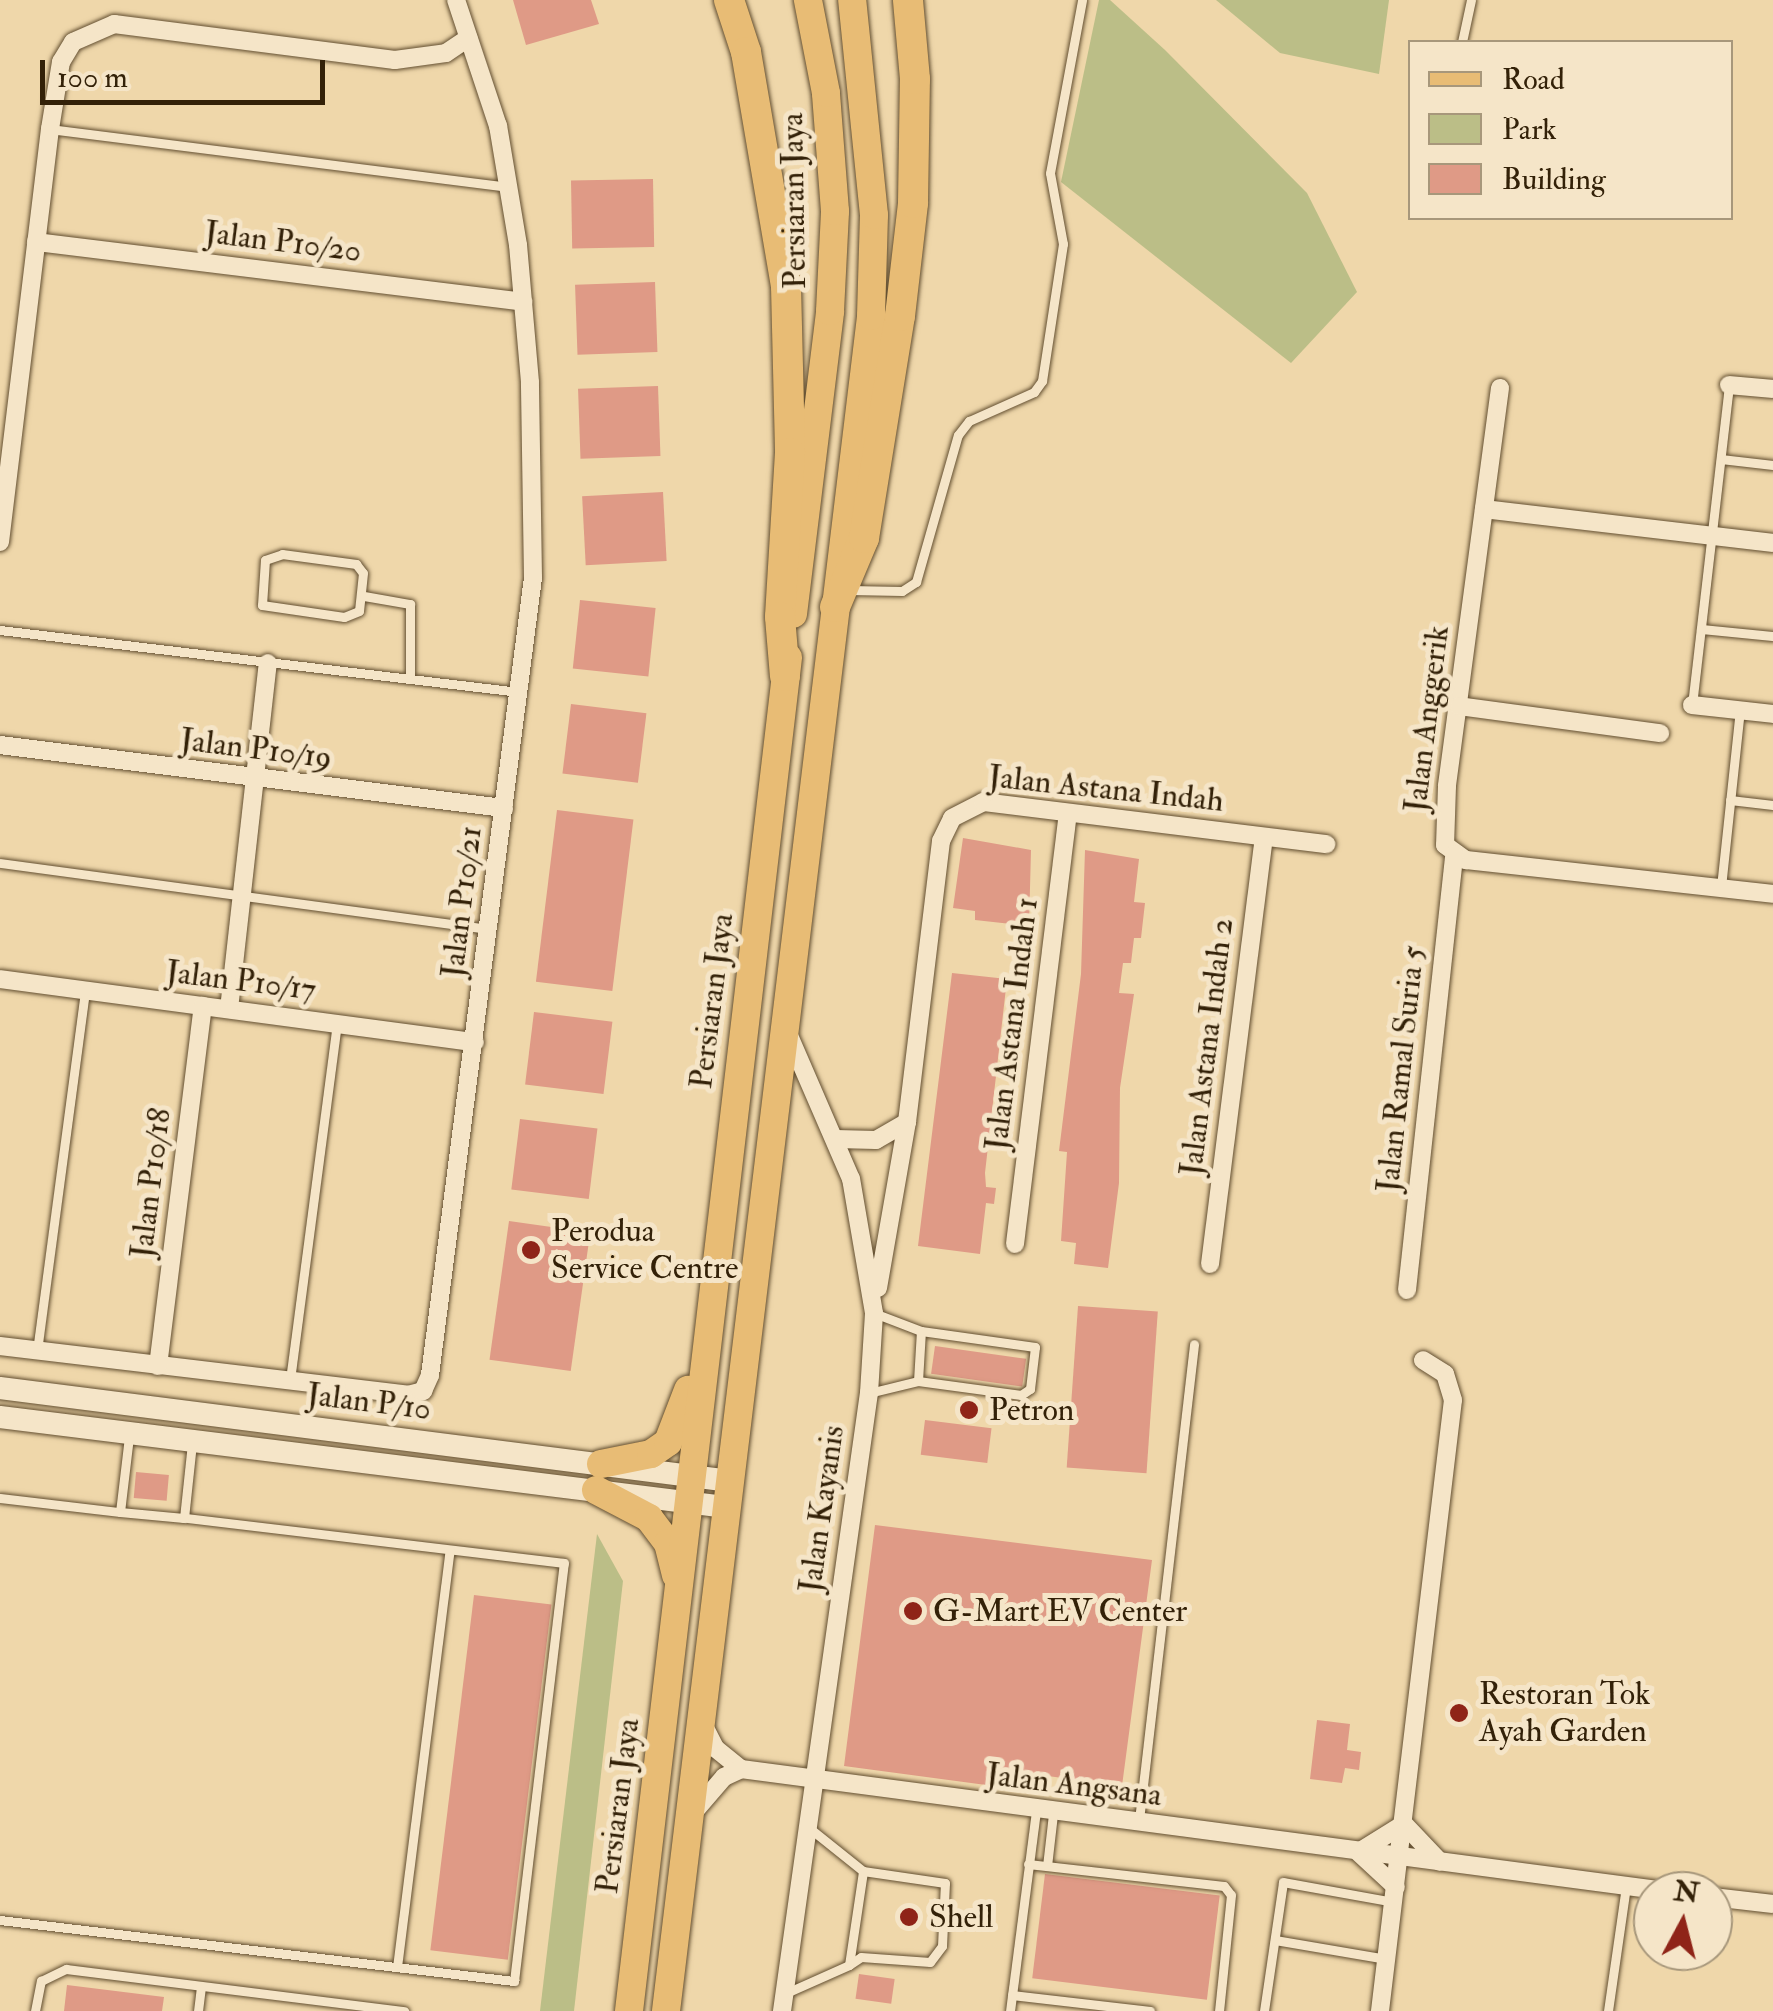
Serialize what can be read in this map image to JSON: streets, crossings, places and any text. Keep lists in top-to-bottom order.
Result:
{
  "streets": {
    "main road": ["Persiaran Jaya"],
    "street": [
      "Jalan P10/20",
      "Jalan Anggerik",
      "Jalan P10/19",
      "Jalan Astana Indah",
      "Jalan P10/21",
      "Jalan P10/17",
      "Jalan Astana Indah 1",
      "Jalan Astana Indah 2",
      "Jalan Ramal Suria 5",
      "Jalan P10/18",
      "Jalan P/10",
      "Jalan Kayanis",
      "Jalan Angsana"
    ]
  },
  "crossings": [
    ["Persiaran Jaya", "Jalan P/10"],
    ["Jalan P10/20", "Jalan P10/21"],
    ["Jalan Anggerik", "Jalan Ramal Suria 5"],
    ["Jalan P10/19", "Jalan P10/21"],
    ["Jalan Astana Indah", "Jalan Astana Indah 1"],
    ["Jalan Astana Indah", "Jalan Astana Indah 2"],
    ["Jalan Astana Indah", "Jalan Kayanis"],
    ["Jalan P10/21", "Jalan P10/17"],
    ["Jalan P10/21", "Jalan P10/18"],
    ["Jalan P10/17", "Jalan P10/18"],
    ["Jalan Kayanis", "Jalan Angsana"]
  ],
  "places": [
    "Perodua Service Centre",
    "Petron",
    "G-Mart EV Center",
    "Restoran Tok Ayah Garden",
    "Shell"
  ],
  "legend": ["Road", "Park", "Building"],
  "scale_bar": "100 m",
  "north": "top"
}
